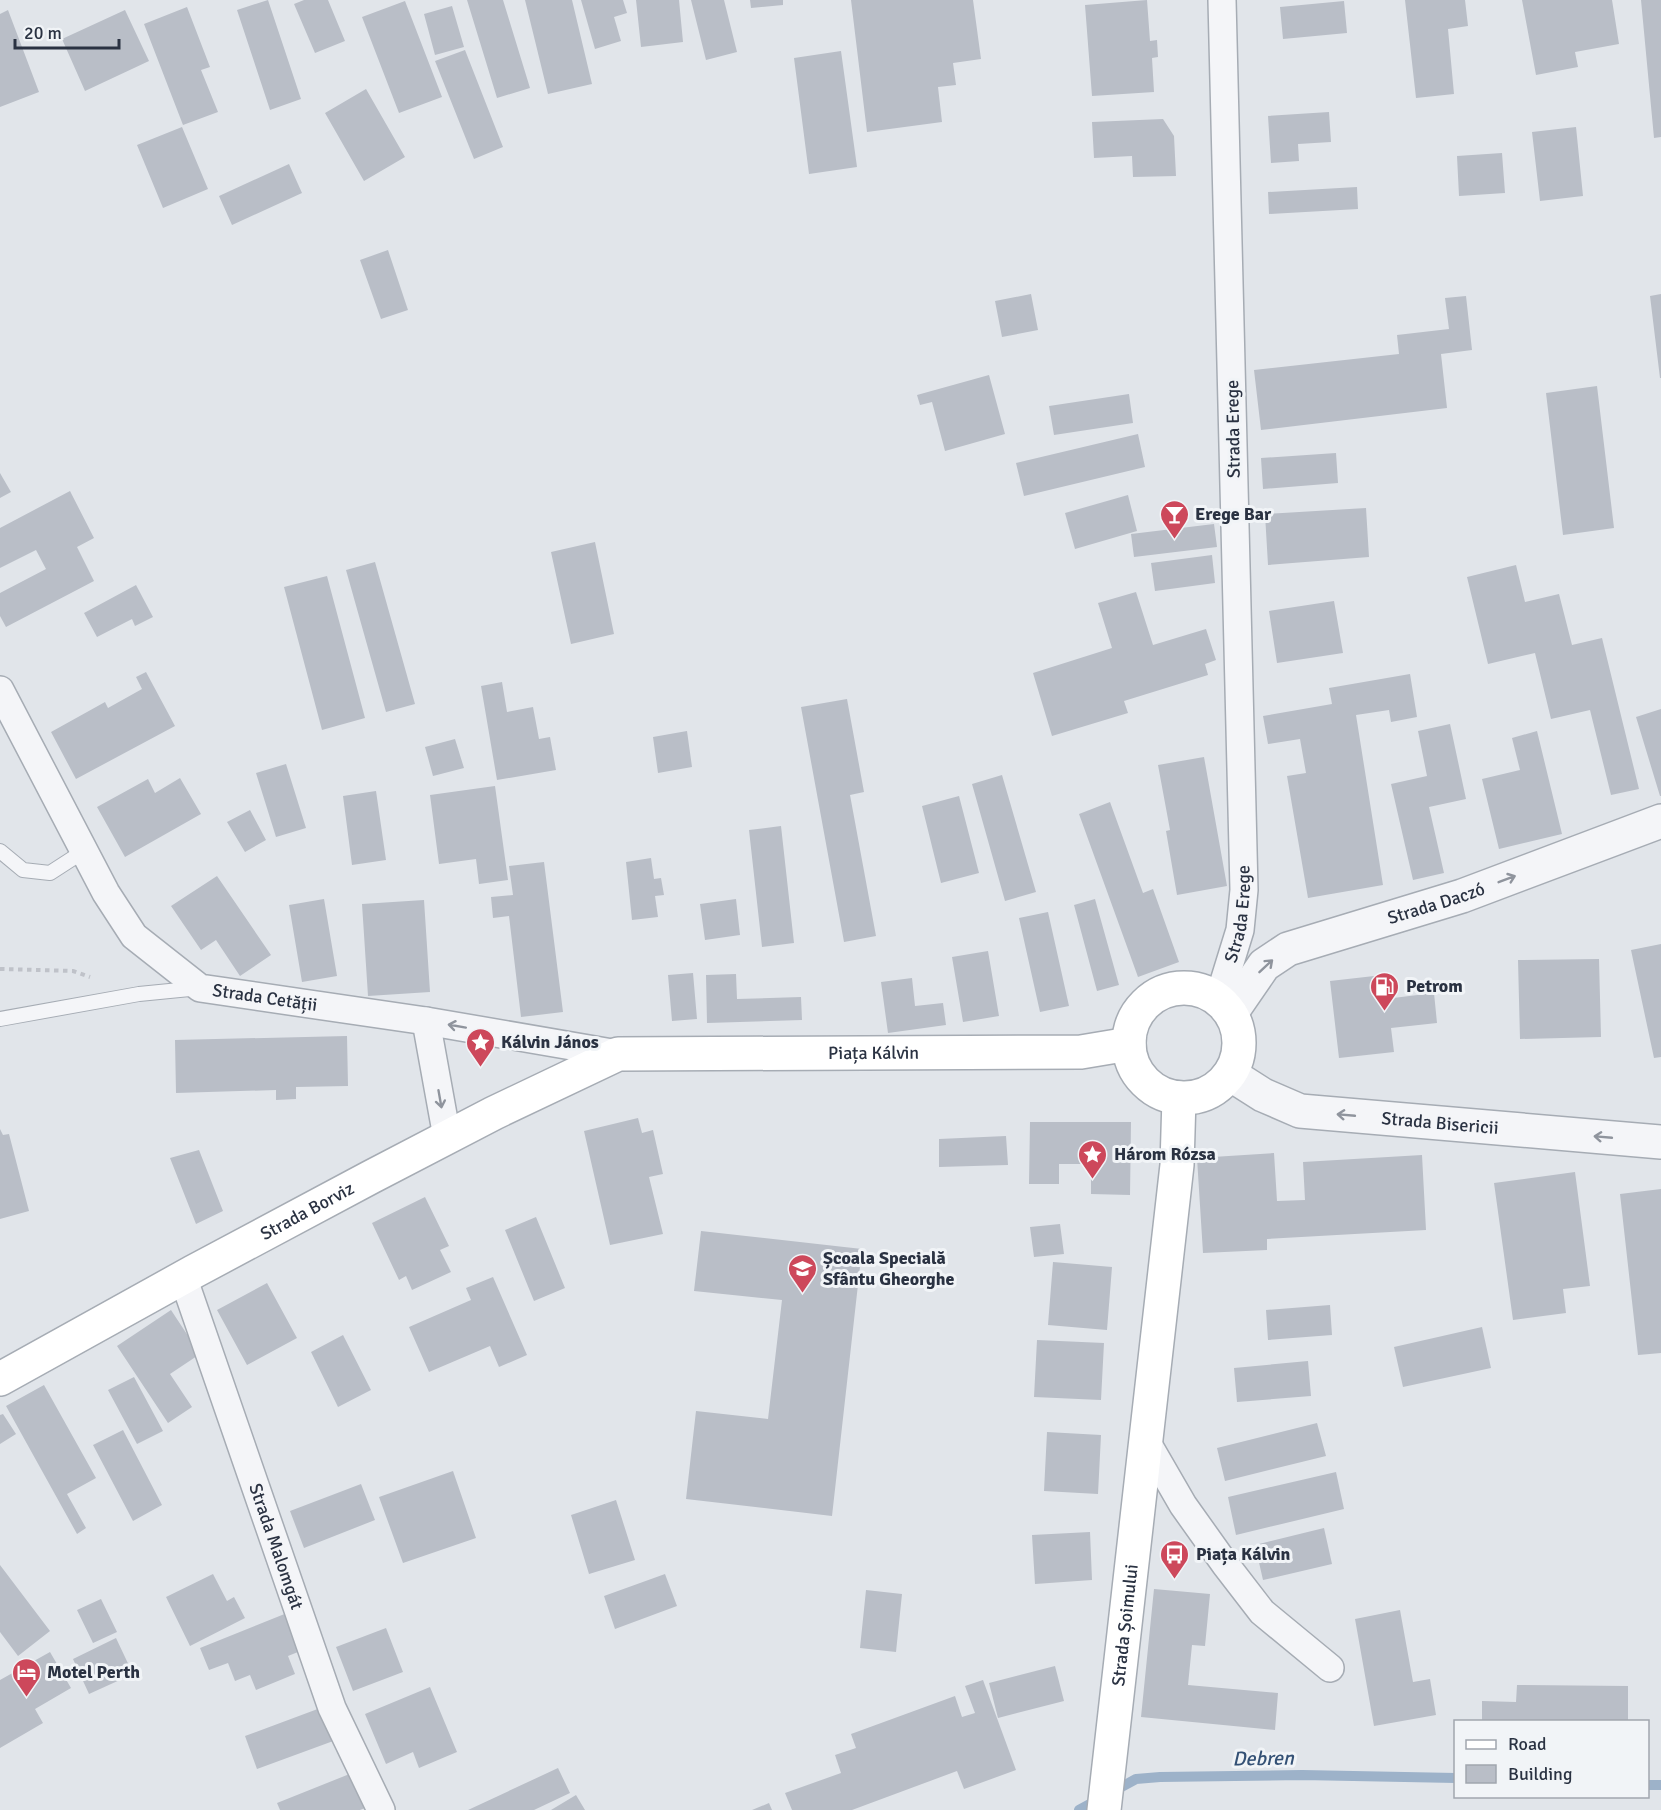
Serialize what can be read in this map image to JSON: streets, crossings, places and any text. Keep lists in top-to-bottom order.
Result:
{
  "streets": {
    "main road": ["Piața Kálvin", "Strada Borviz", "Strada Șoimului"],
    "street": [
      "Strada Erege",
      "Strada Daczó",
      "Strada Cetății",
      "Strada Bisericii",
      "Strada Malomgát"
    ]
  },
  "crossings": [
    ["Strada Erege", "Strada Daczó"],
    ["Strada Erege", "Piața Kálvin"],
    ["Strada Erege", "Strada Bisericii"],
    ["Strada Erege", "Strada Șoimului"],
    ["Strada Daczó", "Piața Kálvin"],
    ["Strada Daczó", "Strada Bisericii"],
    ["Strada Daczó", "Strada Șoimului"],
    ["Strada Cetății", "Piața Kálvin"],
    ["Strada Cetății", "Strada Borviz"],
    ["Piața Kálvin", "Strada Bisericii"],
    ["Piața Kálvin", "Strada Borviz"],
    ["Piața Kálvin", "Strada Șoimului"],
    ["Strada Bisericii", "Strada Șoimului"],
    ["Strada Borviz", "Strada Malomgát"]
  ],
  "one_way": ["Strada Daczó", "Strada Bisericii"],
  "water": ["Debren"],
  "places": {
    "bar": ["Erege Bar"],
    "fuel station": ["Petrom"],
    "place": ["Kálvin János", "Három Rózsa"],
    "school or university": ["Școala Specială Sfântu Gheorghe"],
    "bus stop": ["Piața Kálvin"],
    "hotel": ["Motel Perth"]
  },
  "legend": ["Road", "Building"],
  "scale_bar": "20 m"
}
